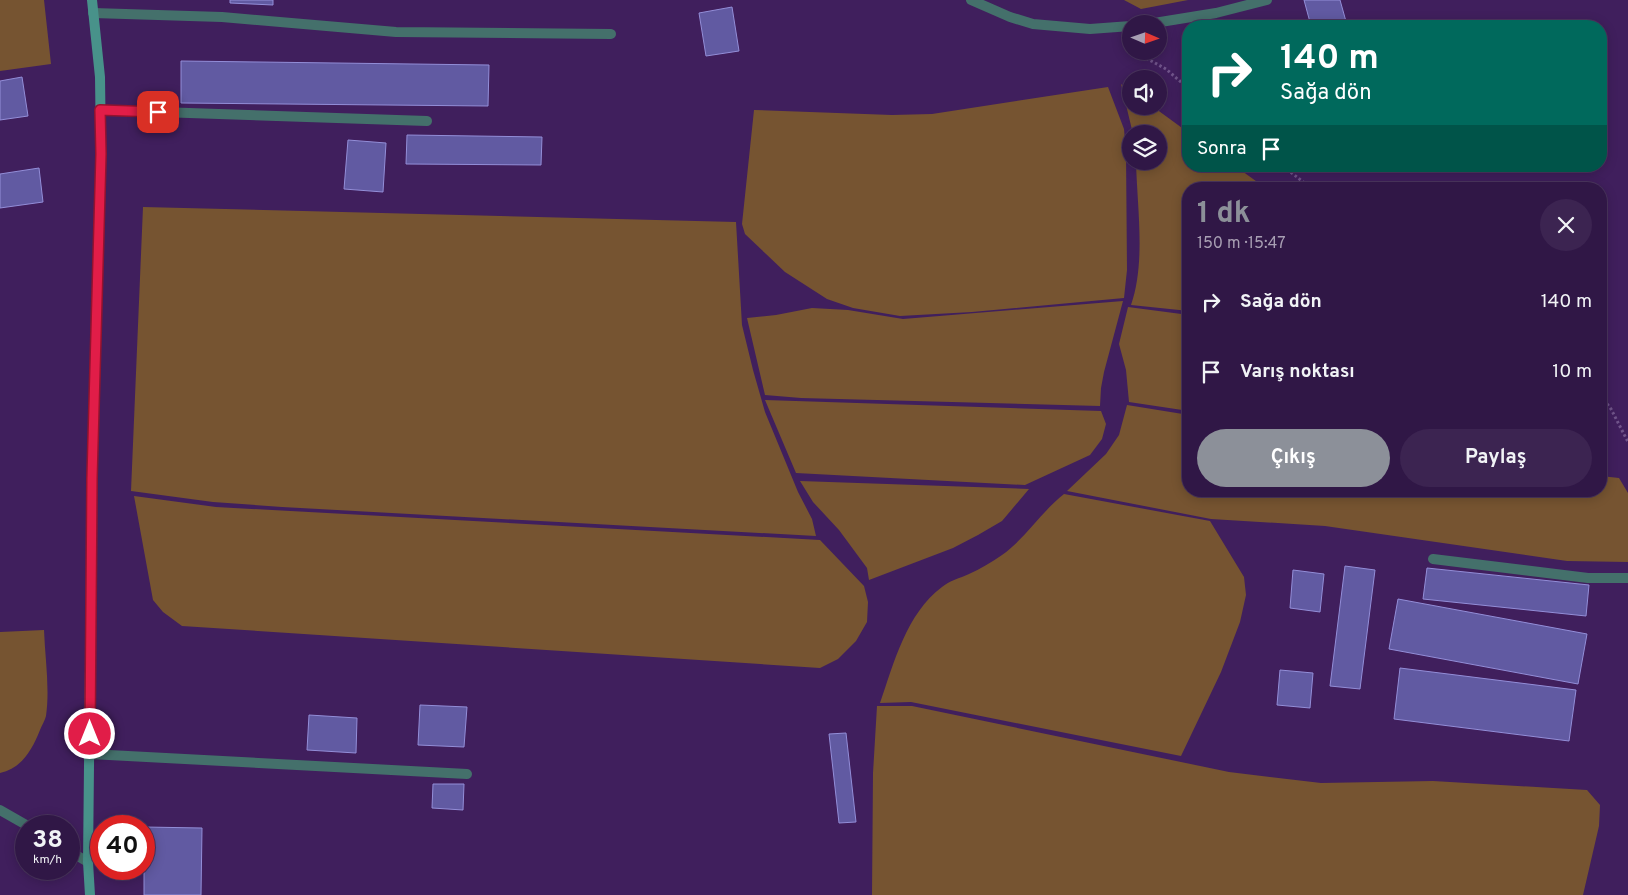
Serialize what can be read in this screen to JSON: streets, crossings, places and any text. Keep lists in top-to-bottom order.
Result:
{
  "north": "right",
  "page": {
    "turn": ["140 m", "Sağa dön"],
    "then": "Sonra",
    "heading": ["1 dk", "150 m · 15:47"],
    "list": [
      {
        "name": "Sağa dön",
        "value": "140 m"
      },
      {
        "name": "Varış noktası",
        "value": "10 m"
      }
    ],
    "buttons": ["Çıkış", "Paylaş"],
    "speed": "38 km/h",
    "limit": "40"
  }
}
